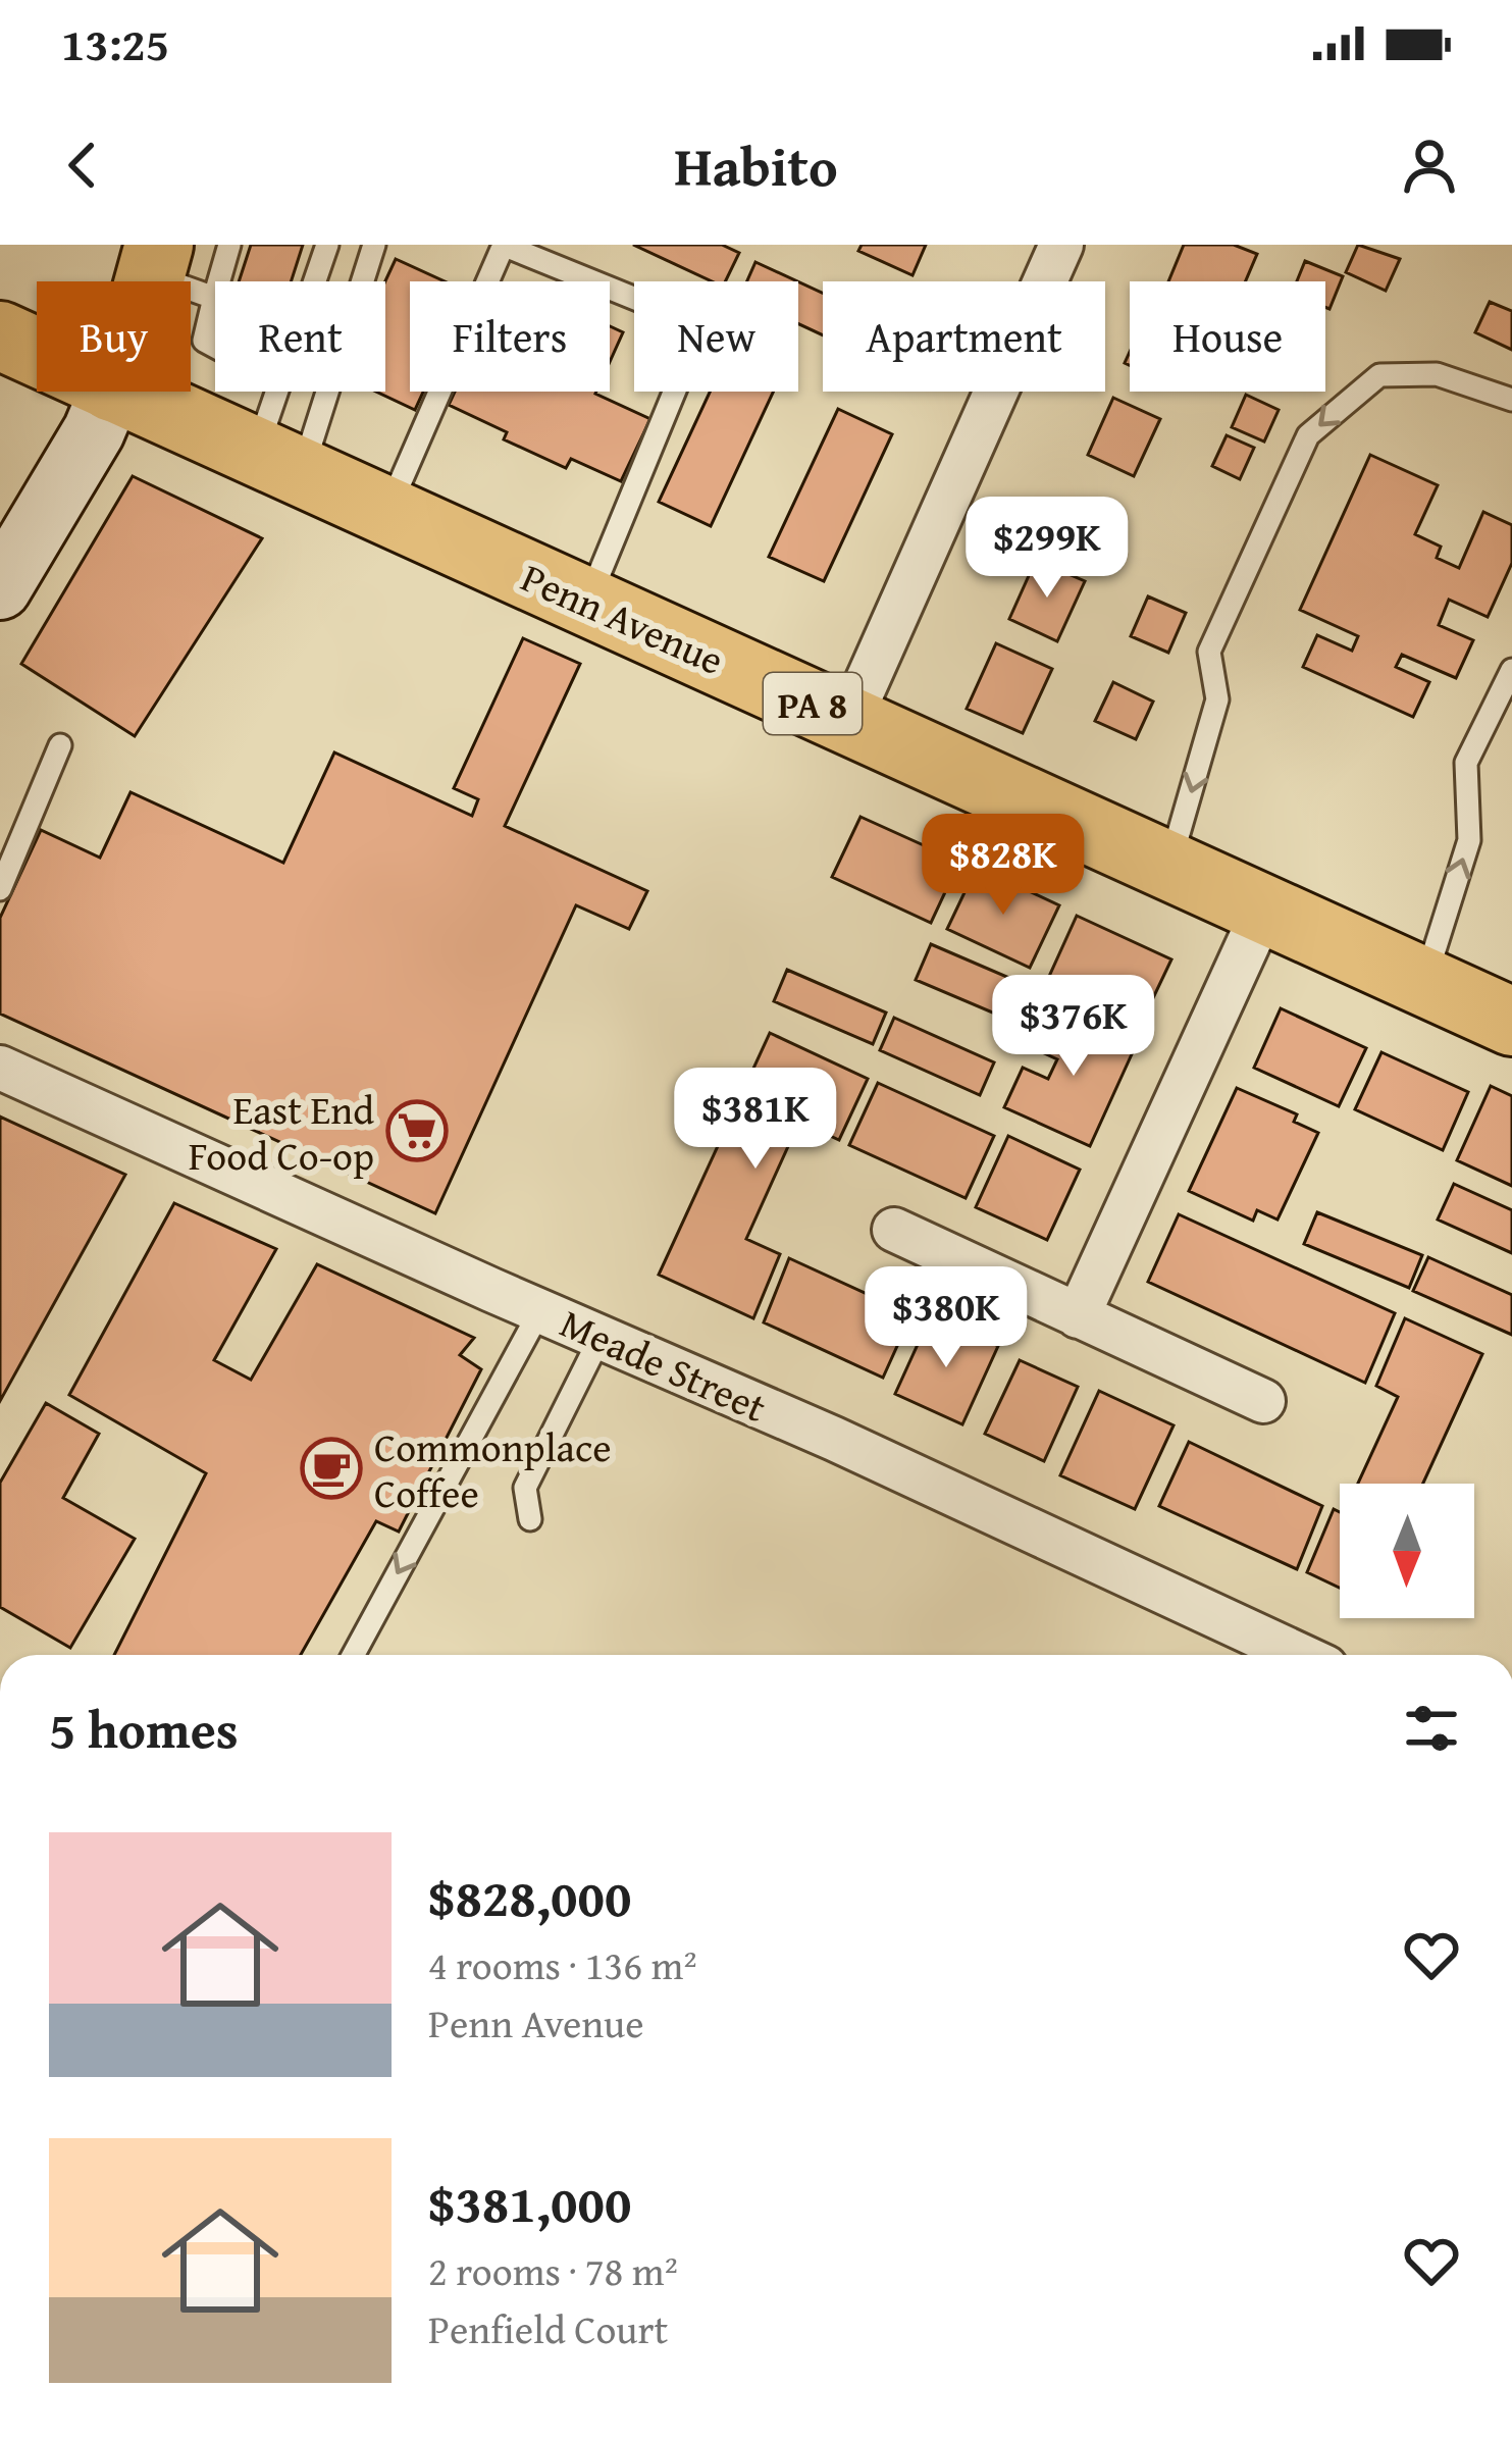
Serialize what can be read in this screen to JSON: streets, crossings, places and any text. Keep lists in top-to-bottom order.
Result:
{
  "streets": {
    "main road": ["Penn Avenue", "PA 8"],
    "street": ["Meade Street"]
  },
  "places": {
    "supermarket": ["East End Food Co-op"],
    "cafe": ["Commonplace Coffee"]
  },
  "north": "bottom",
  "page": {
    "status": "13:25",
    "header": "Habito",
    "chip": [
      "Buy",
      "Rent",
      "Filters",
      "New",
      "Apartment",
      "House"
    ],
    "price": [
      "$299K",
      "$828K",
      "$376K",
      "$381K",
      "$380K"
    ],
    "heading": "5 homes",
    "list": [
      {
        "name": "$828,000",
        "note": "4 rooms · 136 m² · Penn Avenue"
      },
      {
        "name": "$381,000",
        "note": "2 rooms · 78 m² · Penfield Court"
      }
    ]
  }
}
